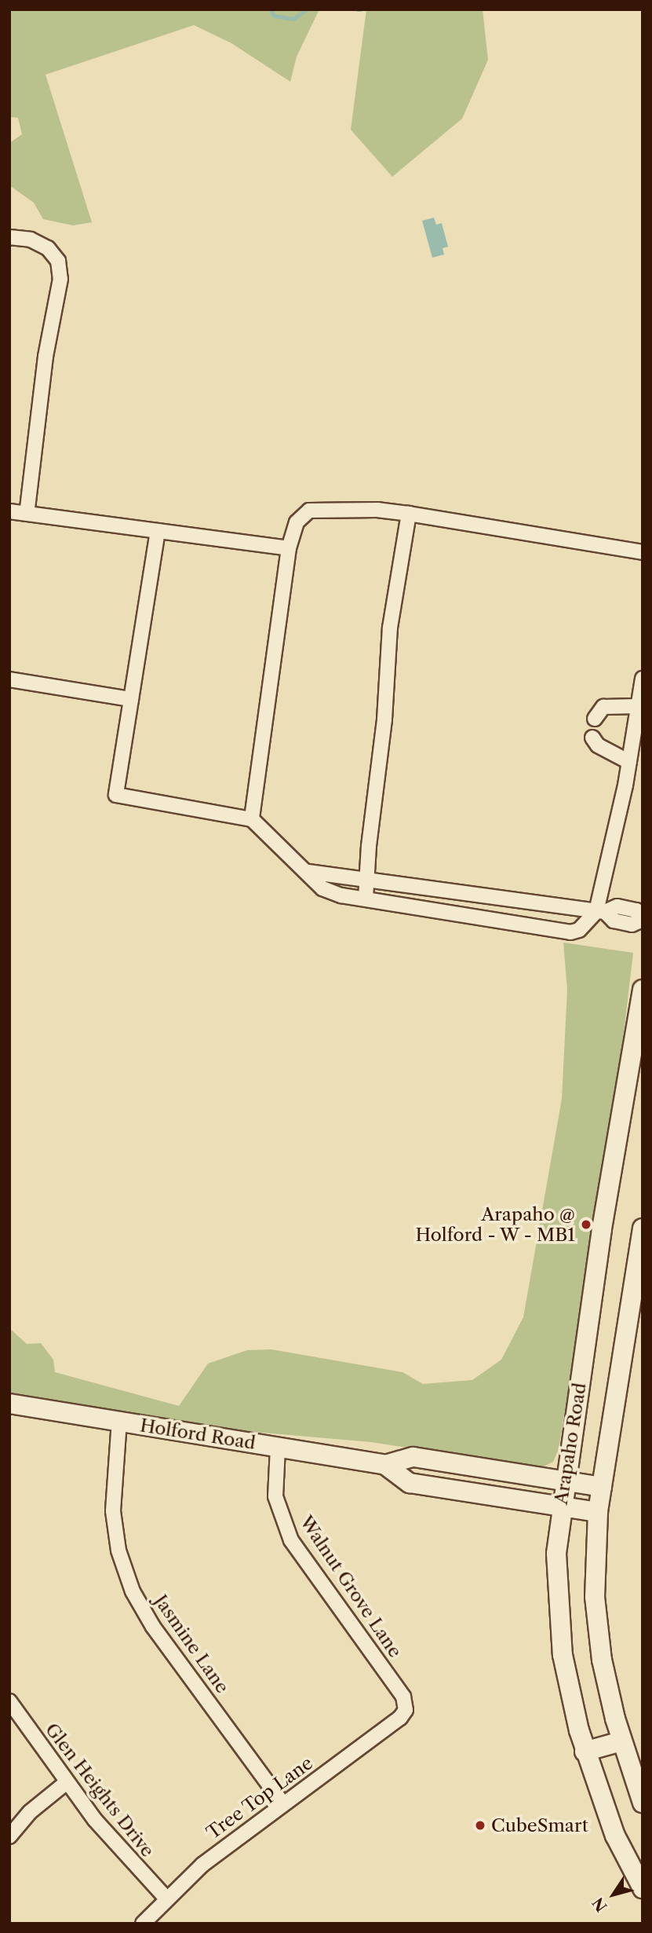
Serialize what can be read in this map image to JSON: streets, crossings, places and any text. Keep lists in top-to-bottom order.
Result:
{
  "streets": {
    "main road": ["Holford Road", "Arapaho Road"],
    "street": [
      "Walnut Grove Lane",
      "Jasmine Lane",
      "Glen Heights Drive",
      "Tree Top Lane"
    ]
  },
  "crossings": [
    ["Holford Road", "Arapaho Road"],
    ["Holford Road", "Walnut Grove Lane"],
    ["Holford Road", "Jasmine Lane"],
    ["Walnut Grove Lane", "Tree Top Lane"],
    ["Jasmine Lane", "Tree Top Lane"],
    ["Glen Heights Drive", "Tree Top Lane"]
  ],
  "places": ["Arapaho @ Holford - W - MB1", "CubeSmart"],
  "north": "bottom left"
}
